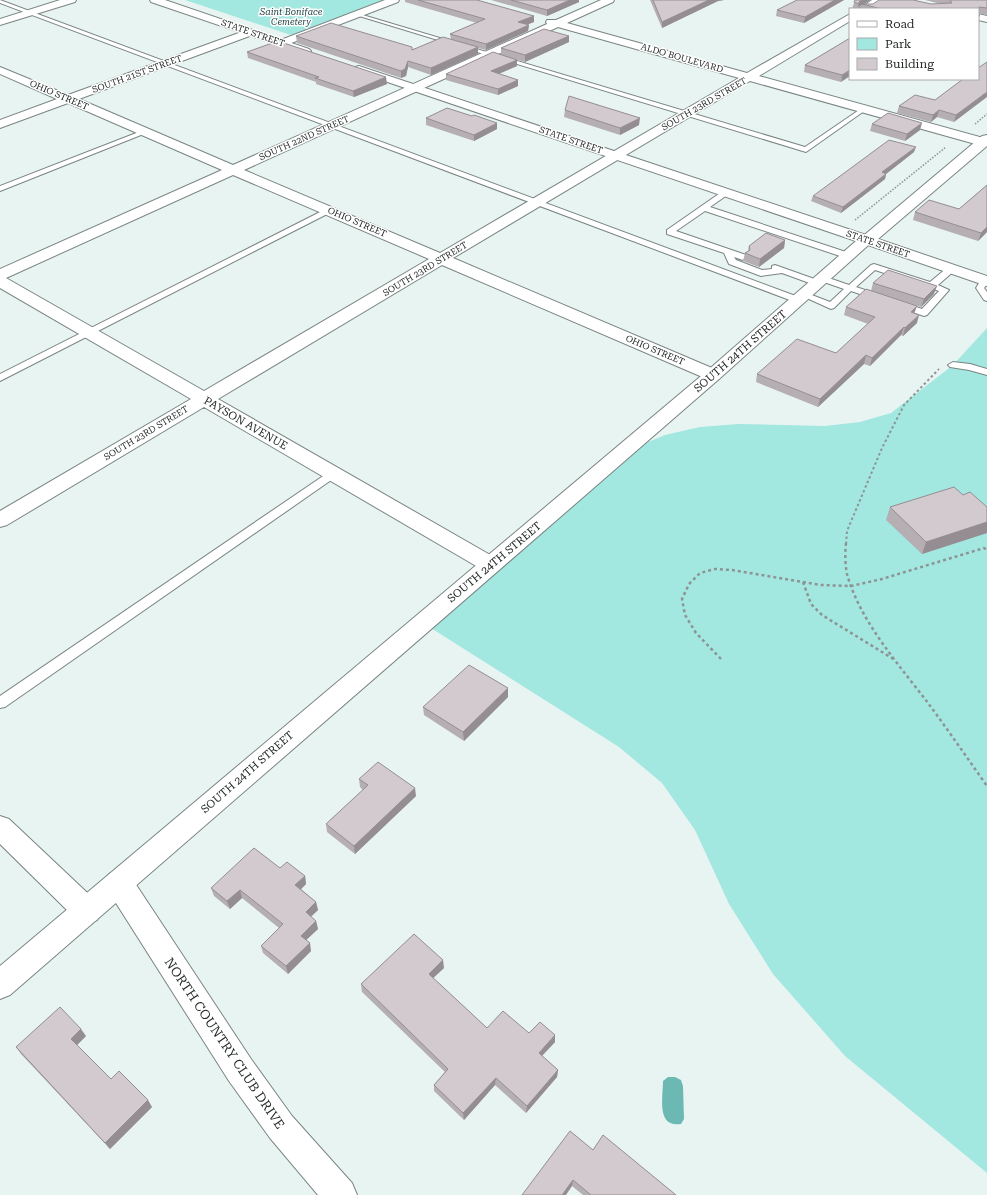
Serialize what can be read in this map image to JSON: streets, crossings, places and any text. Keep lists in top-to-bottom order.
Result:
{
  "streets": {
    "street": [
      "STATE STREET",
      "ALDO BOULEVARD",
      "SOUTH 21ST STREET",
      "OHIO STREET",
      "SOUTH 23RD STREET",
      "SOUTH 22ND STREET",
      "SOUTH 24TH STREET",
      "PAYSON AVENUE",
      "NORTH COUNTRY CLUB DRIVE"
    ]
  },
  "crossings": [
    ["STATE STREET", "SOUTH 21ST STREET"],
    ["STATE STREET", "SOUTH 23RD STREET"],
    ["STATE STREET", "SOUTH 22ND STREET"],
    ["STATE STREET", "SOUTH 24TH STREET"],
    ["ALDO BOULEVARD", "SOUTH 23RD STREET"],
    ["ALDO BOULEVARD", "SOUTH 22ND STREET"],
    ["ALDO BOULEVARD", "SOUTH 24TH STREET"],
    ["SOUTH 21ST STREET", "OHIO STREET"],
    ["OHIO STREET", "SOUTH 23RD STREET"],
    ["OHIO STREET", "SOUTH 22ND STREET"],
    ["OHIO STREET", "SOUTH 24TH STREET"],
    ["SOUTH 23RD STREET", "PAYSON AVENUE"],
    ["SOUTH 24TH STREET", "PAYSON AVENUE"],
    ["SOUTH 24TH STREET", "NORTH COUNTRY CLUB DRIVE"]
  ],
  "parks": ["Saint Boniface Cemetery"],
  "legend": ["Road", "Park", "Building"]
}
